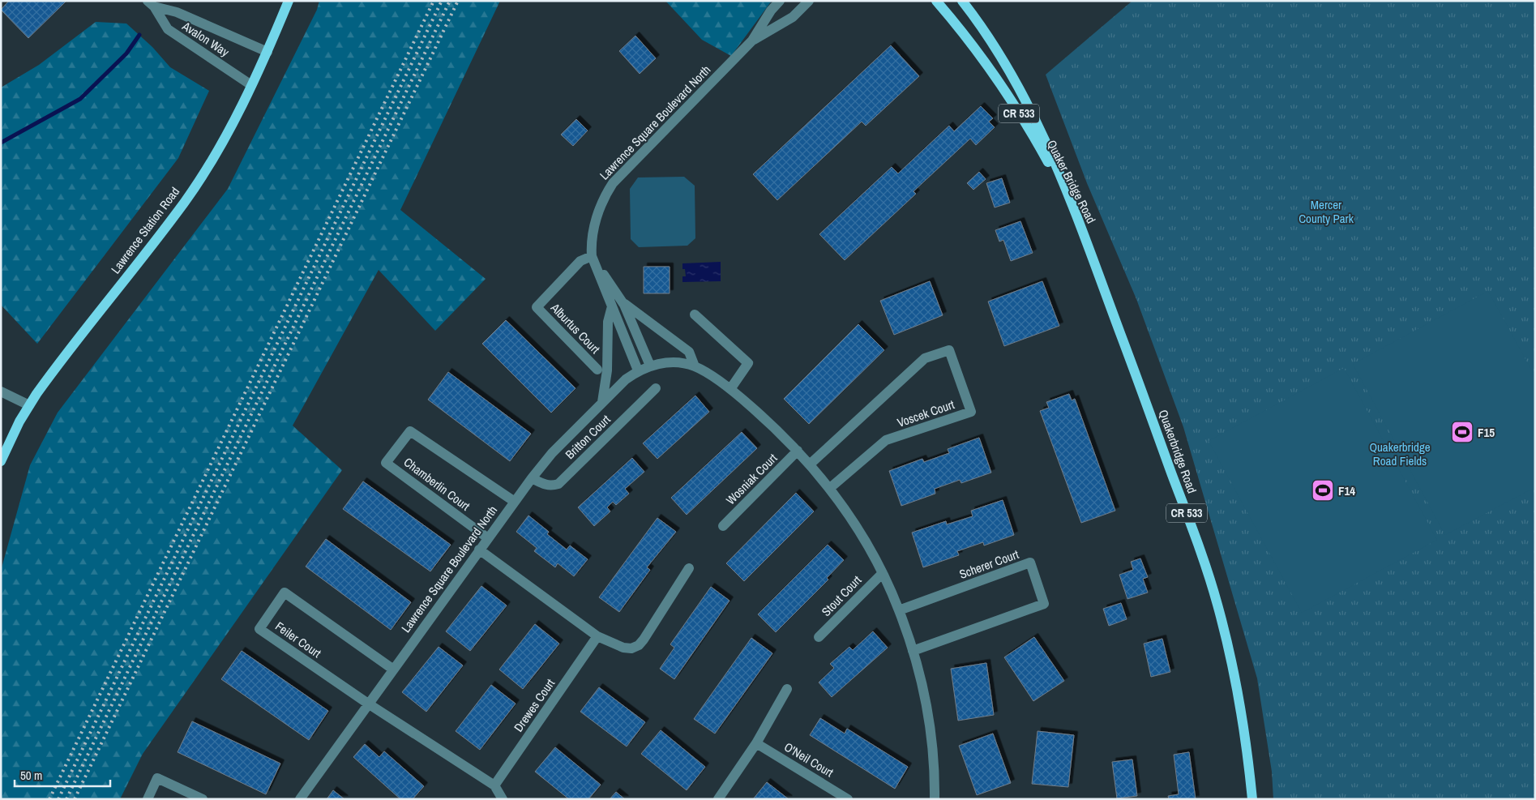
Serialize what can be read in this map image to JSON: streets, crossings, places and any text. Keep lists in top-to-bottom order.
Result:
{
  "streets": {
    "main road": [
      "CR 533",
      "Quaker Bridge Road",
      "Lawrence Station Road",
      "Quakerbridge Road"
    ],
    "street": [
      "Avalon Way",
      "Lawrence Square Boulevard North",
      "Alburtus Court",
      "Voscek Court",
      "Britton Court",
      "Wosniak Court",
      "Chamberlin Court",
      "Scherer Court",
      "Stout Court",
      "Feiler Court",
      "Drewes Court",
      "O'Neil Court"
    ]
  },
  "crossings": [
    ["Avalon Way", "Lawrence Station Road"],
    ["Lawrence Square Boulevard North", "Alburtus Court"],
    ["Lawrence Square Boulevard North", "Voscek Court"],
    ["Lawrence Square Boulevard North", "Britton Court"],
    ["Lawrence Square Boulevard North", "Wosniak Court"],
    ["Lawrence Square Boulevard North", "Chamberlin Court"],
    ["Lawrence Square Boulevard North", "Scherer Court"],
    ["Lawrence Square Boulevard North", "Stout Court"],
    ["Lawrence Square Boulevard North", "Feiler Court"],
    ["Quaker Bridge Road", "Quakerbridge Road"]
  ],
  "parks": ["Mercer County Park", "Quakerbridge Road Fields"],
  "places": {
    "sports": ["F15", "F14"]
  },
  "scale_bar": "50 m"
}
